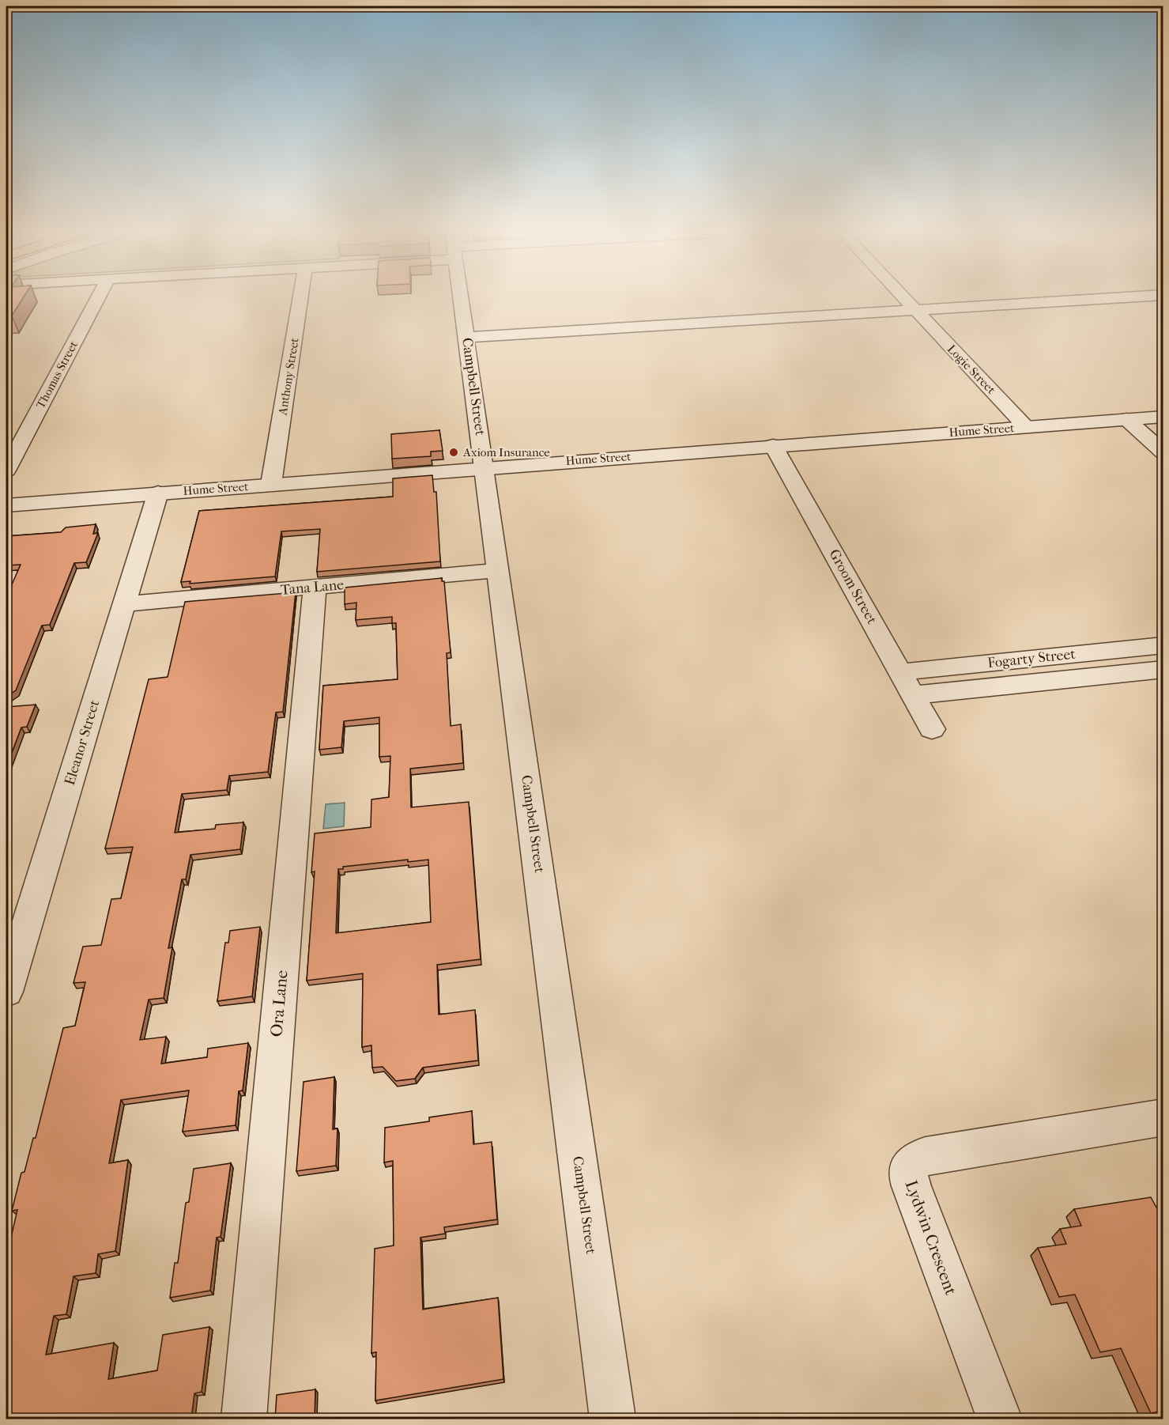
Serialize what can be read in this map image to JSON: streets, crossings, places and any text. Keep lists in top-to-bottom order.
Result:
{
  "streets": {
    "street": [
      "Logie Street",
      "Thomas Street",
      "Anthony Street",
      "Campbell Street",
      "Hume Street",
      "Groom Street",
      "Tana Lane",
      "Fogarty Street",
      "Eleanor Street",
      "Ora Lane",
      "Lydwin Crescent"
    ]
  },
  "crossings": [
    ["Logie Street", "Hume Street"],
    ["Anthony Street", "Hume Street"],
    ["Campbell Street", "Hume Street"],
    ["Campbell Street", "Tana Lane"],
    ["Hume Street", "Groom Street"],
    ["Hume Street", "Eleanor Street"],
    ["Groom Street", "Fogarty Street"],
    ["Tana Lane", "Eleanor Street"],
    ["Tana Lane", "Ora Lane"]
  ],
  "places": ["Axiom Insurance"]
}
